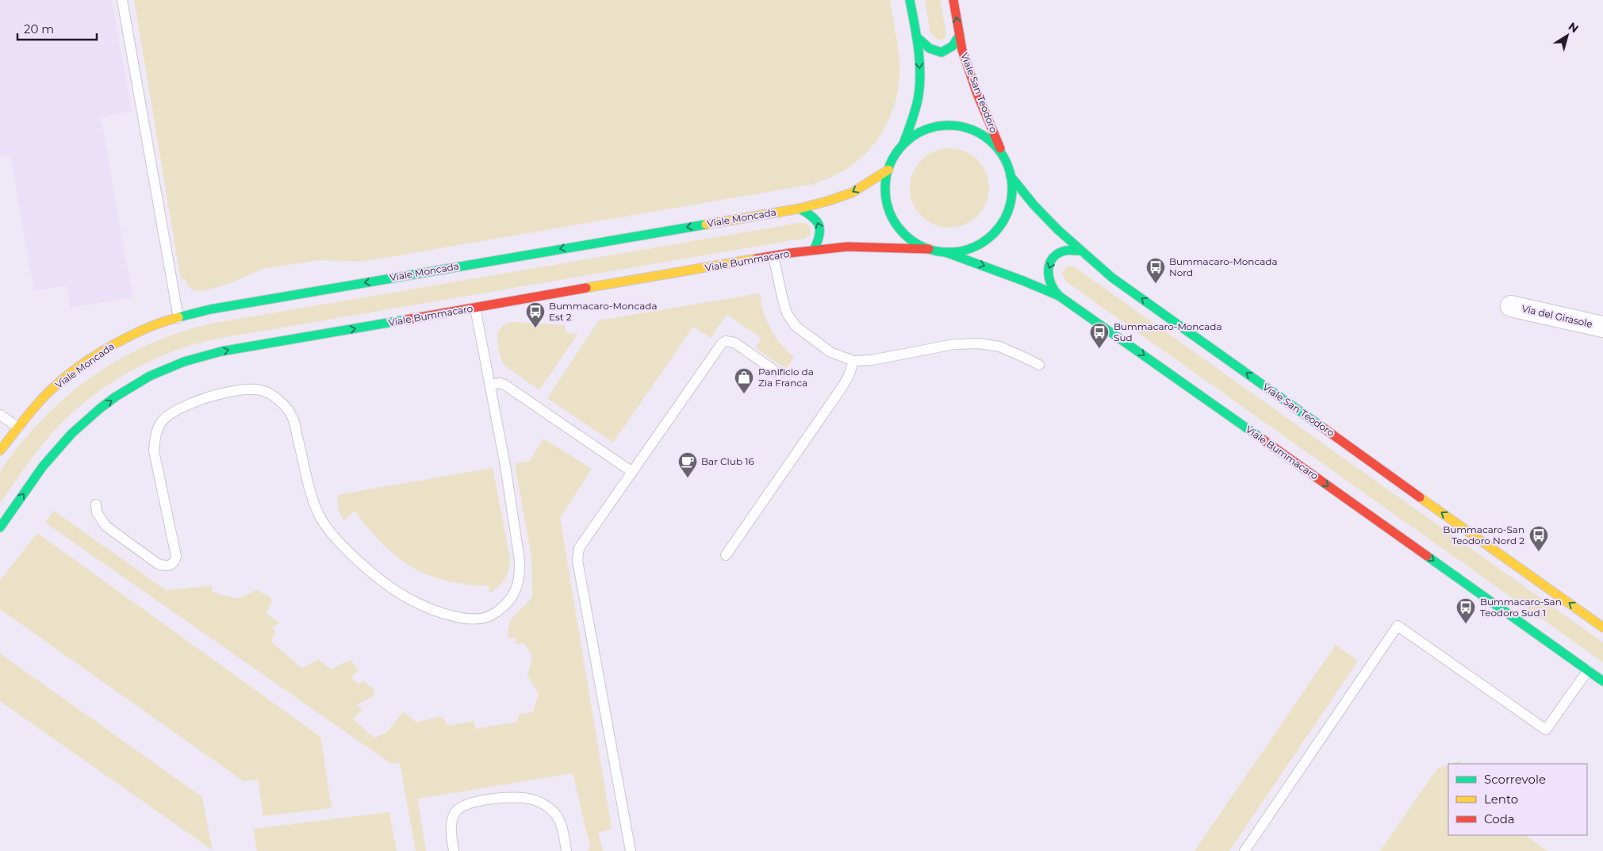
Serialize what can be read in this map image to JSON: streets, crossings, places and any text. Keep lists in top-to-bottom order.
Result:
{
  "streets": {
    "main road": ["Viale San Teodoro", "Viale Moncada", "Viale Bummacaro"],
    "street": ["Via del Girasole"]
  },
  "crossings": [
    ["Viale San Teodoro", "Viale Moncada"],
    ["Viale San Teodoro", "Viale Bummacaro"],
    ["Viale Moncada", "Viale Bummacaro"]
  ],
  "one_way": ["Viale San Teodoro", "Viale Moncada", "Viale Bummacaro"],
  "places": {
    "bus stop": [
      "Bummacaro-Moncada Nord",
      "Bummacaro-Moncada Est 2",
      "Bummacaro-Moncada Sud",
      "Bummacaro-San Teodoro Nord 2",
      "Bummacaro-San Teodoro Sud 1"
    ],
    "shop": ["Panificio da Zia Franca"],
    "cafe": ["Bar Club 16"]
  },
  "legend": ["Scorrevole", "Lento", "Coda"],
  "scale_bar": "20 m",
  "north": "top right"
}
